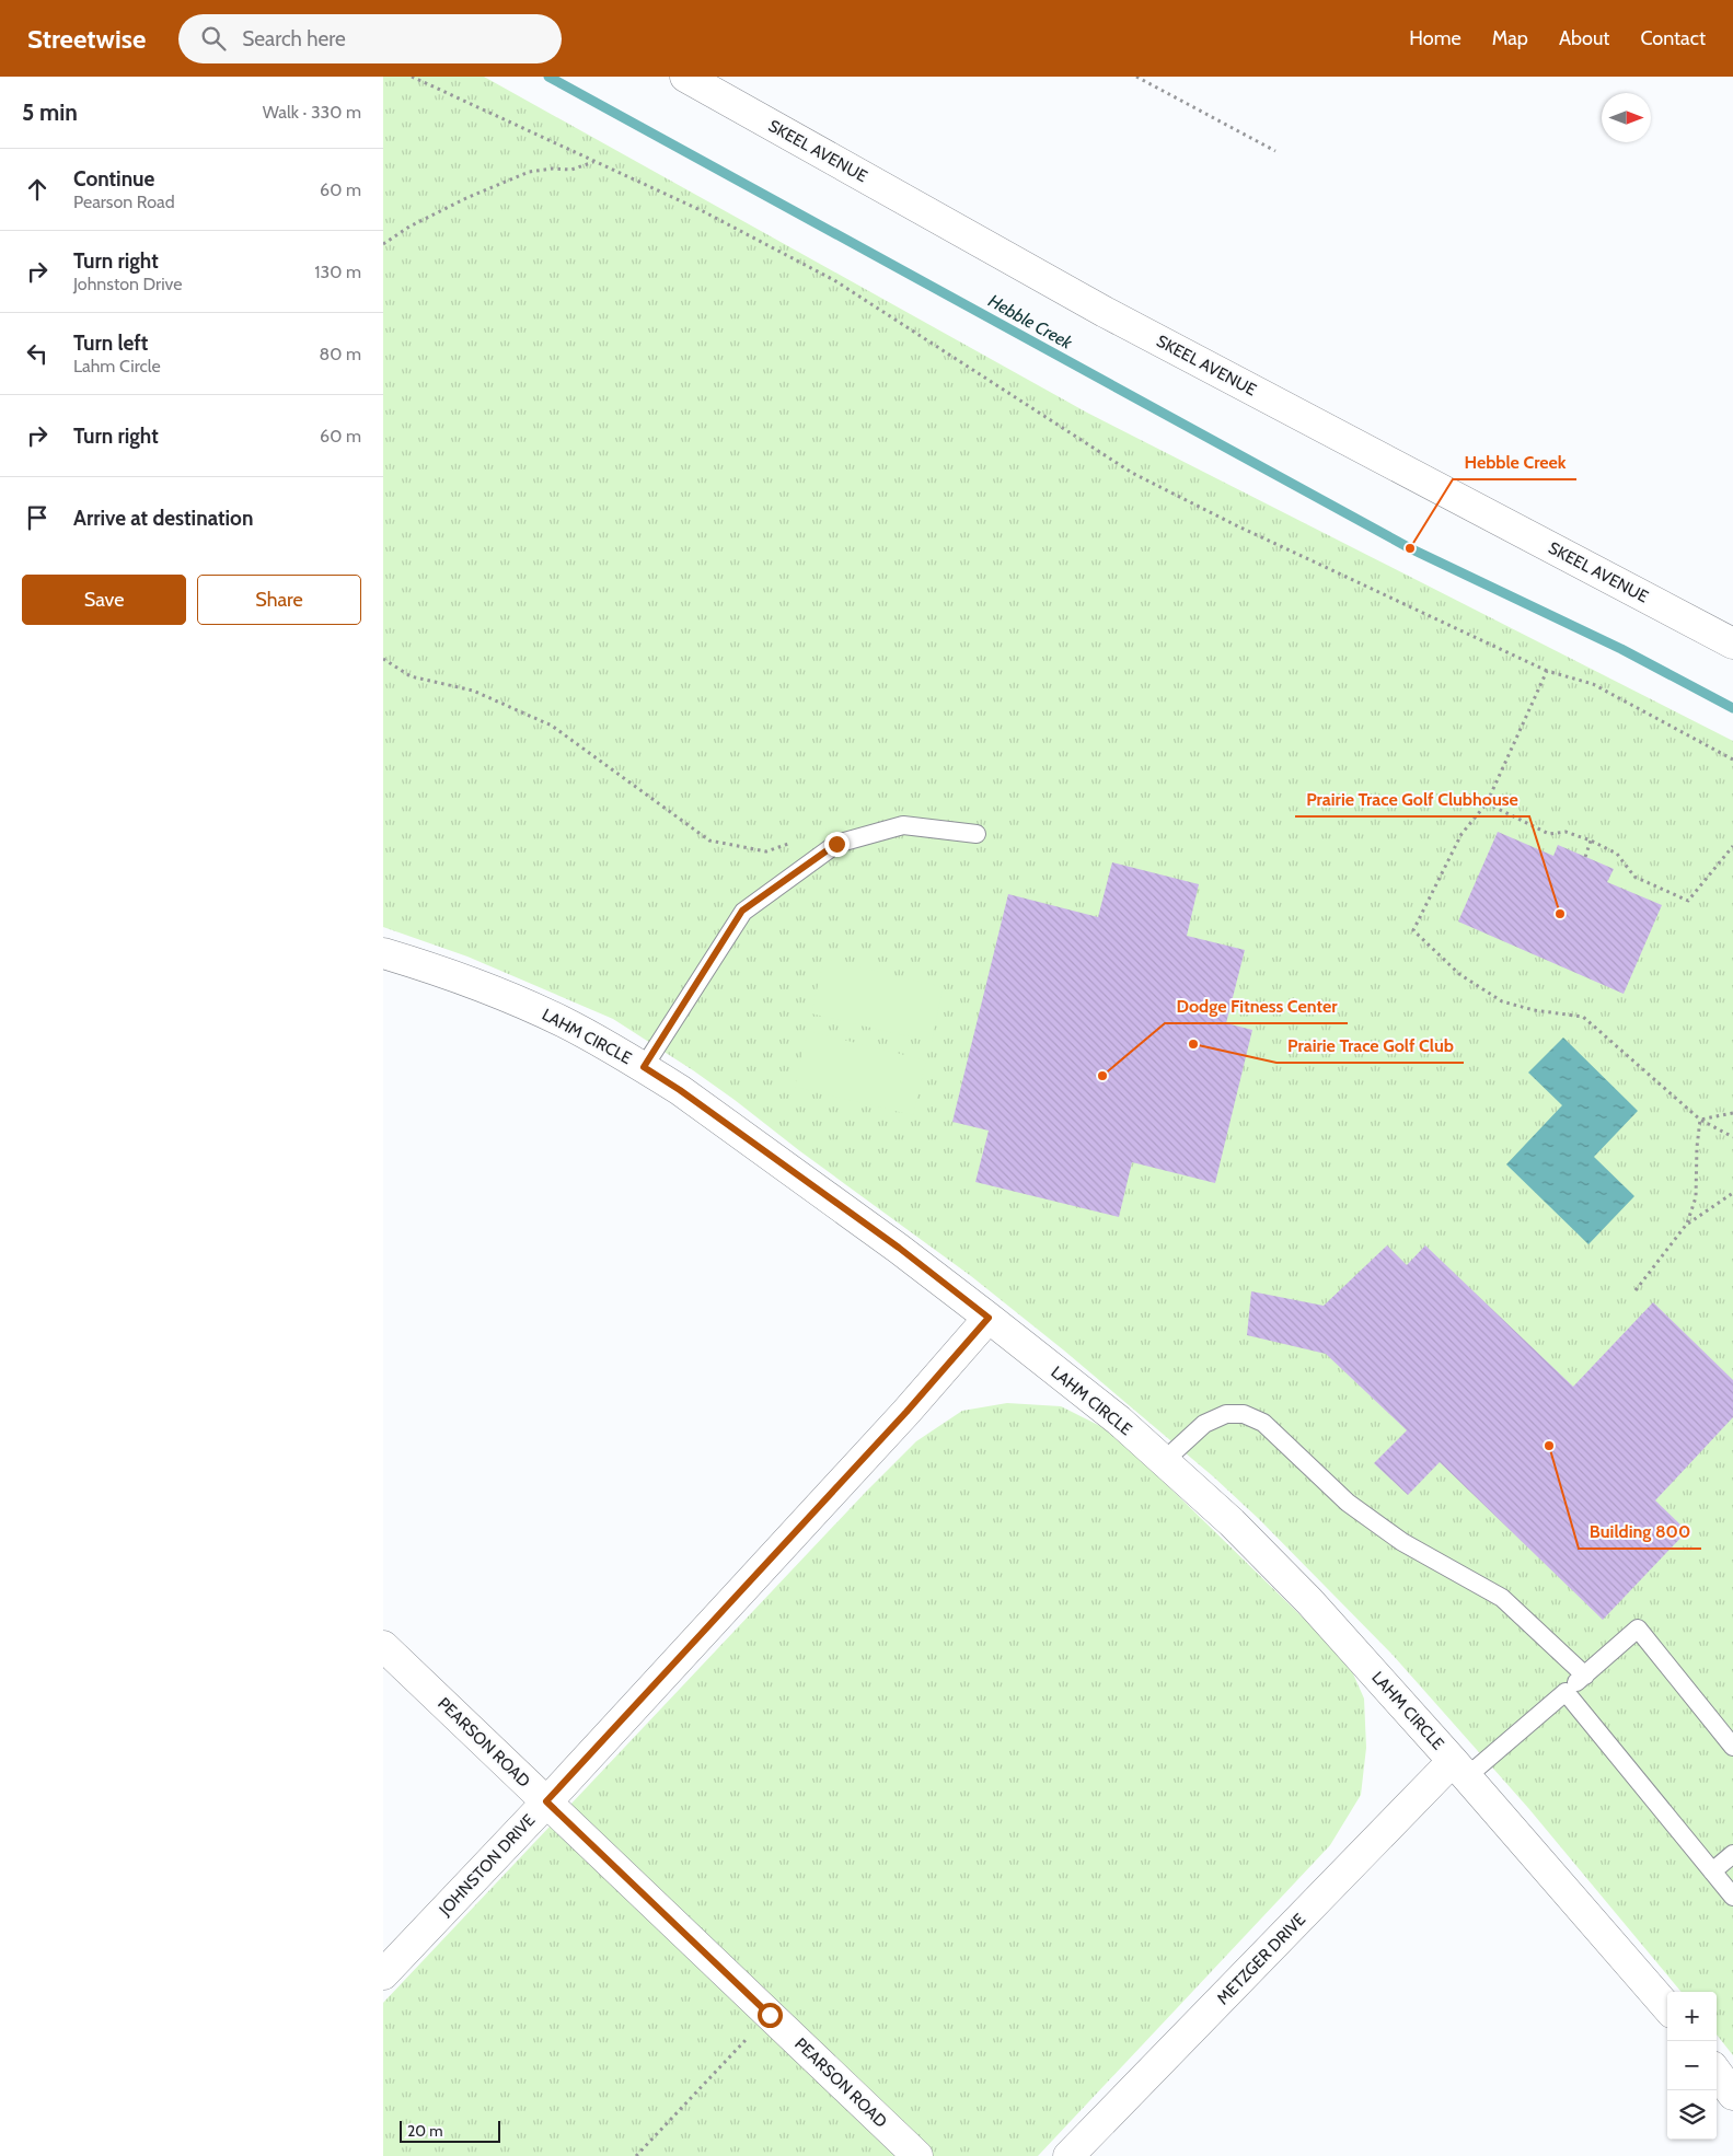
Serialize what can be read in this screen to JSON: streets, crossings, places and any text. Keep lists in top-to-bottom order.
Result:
{
  "streets": {
    "street": [
      "SKEEL AVENUE",
      "LAHM CIRCLE",
      "PEARSON ROAD",
      "JOHNSTON DRIVE",
      "METZGER DRIVE"
    ]
  },
  "crossings": [
    ["LAHM CIRCLE", "JOHNSTON DRIVE"],
    ["LAHM CIRCLE", "METZGER DRIVE"],
    ["PEARSON ROAD", "JOHNSTON DRIVE"]
  ],
  "water": ["Hebble Creek"],
  "places": [
    "Hebble Creek",
    "Prairie Trace Golf Clubhouse",
    "Prairie Trace Golf Club",
    "Dodge Fitness Center",
    "Building 800"
  ],
  "scale_bar": "20 m",
  "north": "right",
  "page": {
    "header": "Streetwise",
    "search": "Search here",
    "nav": [
      "Home",
      "Map",
      "About",
      "Contact"
    ],
    "heading": ["5 min", "Walk · 330 m"],
    "list": [
      ["Continue", "Pearson Road", "60 m"],
      ["Turn right", "Johnston Drive", "130 m"],
      ["Turn left", "Lahm Circle", "80 m"],
      ["Turn right", "60 m"],
      "Arrive at destination"
    ],
    "buttons": ["Save", "Share"],
    "map_buttons": ["+", "−"],
    "scale": "20 m"
  }
}
